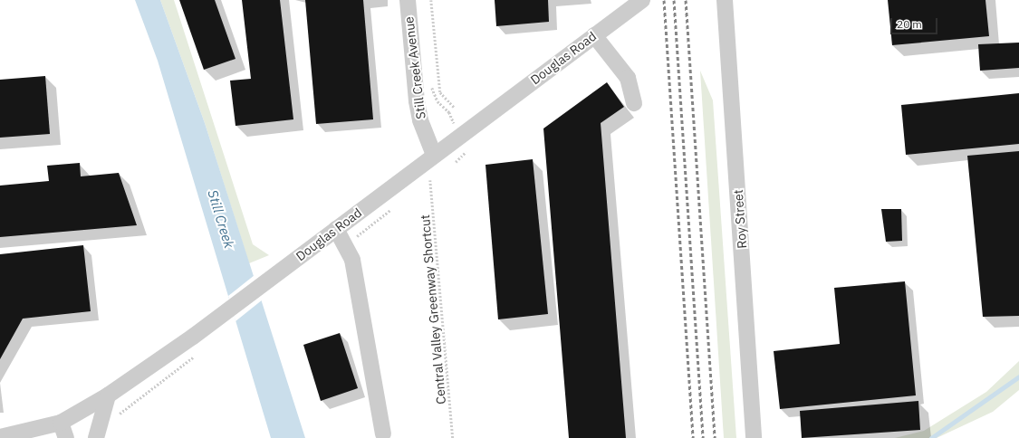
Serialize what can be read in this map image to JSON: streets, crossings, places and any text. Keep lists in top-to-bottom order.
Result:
{
  "streets": {
    "street": ["Douglas Road", "Still Creek Avenue", "Roy Street"],
    "path": ["Central Valley Greenway Shortcut"]
  },
  "crossings": [
    ["Douglas Road", "Still Creek Avenue"]
  ],
  "water": ["Still Creek"],
  "scale_bar": "20 m"
}
